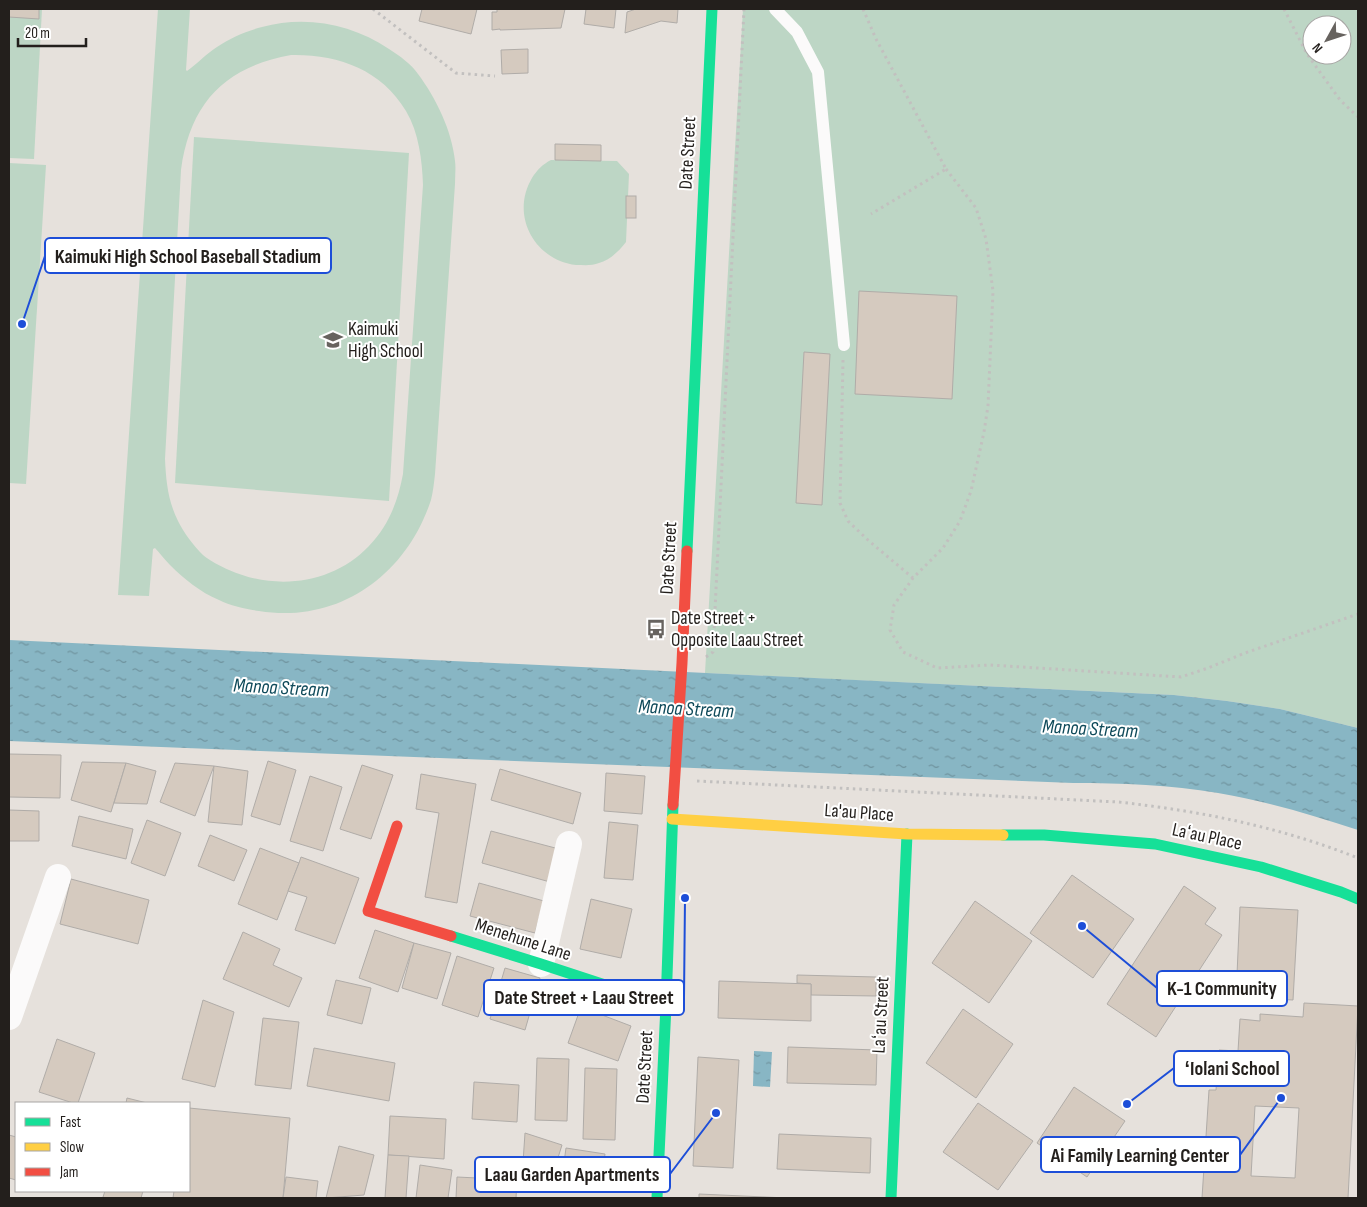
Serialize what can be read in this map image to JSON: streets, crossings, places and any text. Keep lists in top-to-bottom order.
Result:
{
  "streets": {
    "street": [
      "Date Street",
      "La'au Place",
      "Laʻau Place",
      "Menehune Lane",
      "Laʻau Street"
    ]
  },
  "crossings": [
    ["Date Street", "La'au Place"],
    ["Date Street", "Menehune Lane"],
    ["La'au Place", "Laʻau Place"],
    ["La'au Place", "Laʻau Street"]
  ],
  "water": ["Manoa Stream"],
  "places": {
    "other": [
      "Kaimuki High School Baseball Stadium",
      "Date Street + Laau Street",
      "K-1 Community",
      "Ai Family Learning Center",
      "ʻIolani School",
      "Laau Garden Apartments"
    ],
    "school or university": ["Kaimuki High School"],
    "bus stop": ["Date Street + Opposite Laau Street"]
  },
  "legend": ["Fast", "Slow", "Jam"],
  "scale_bar": "20 m",
  "north": "bottom left"
}
